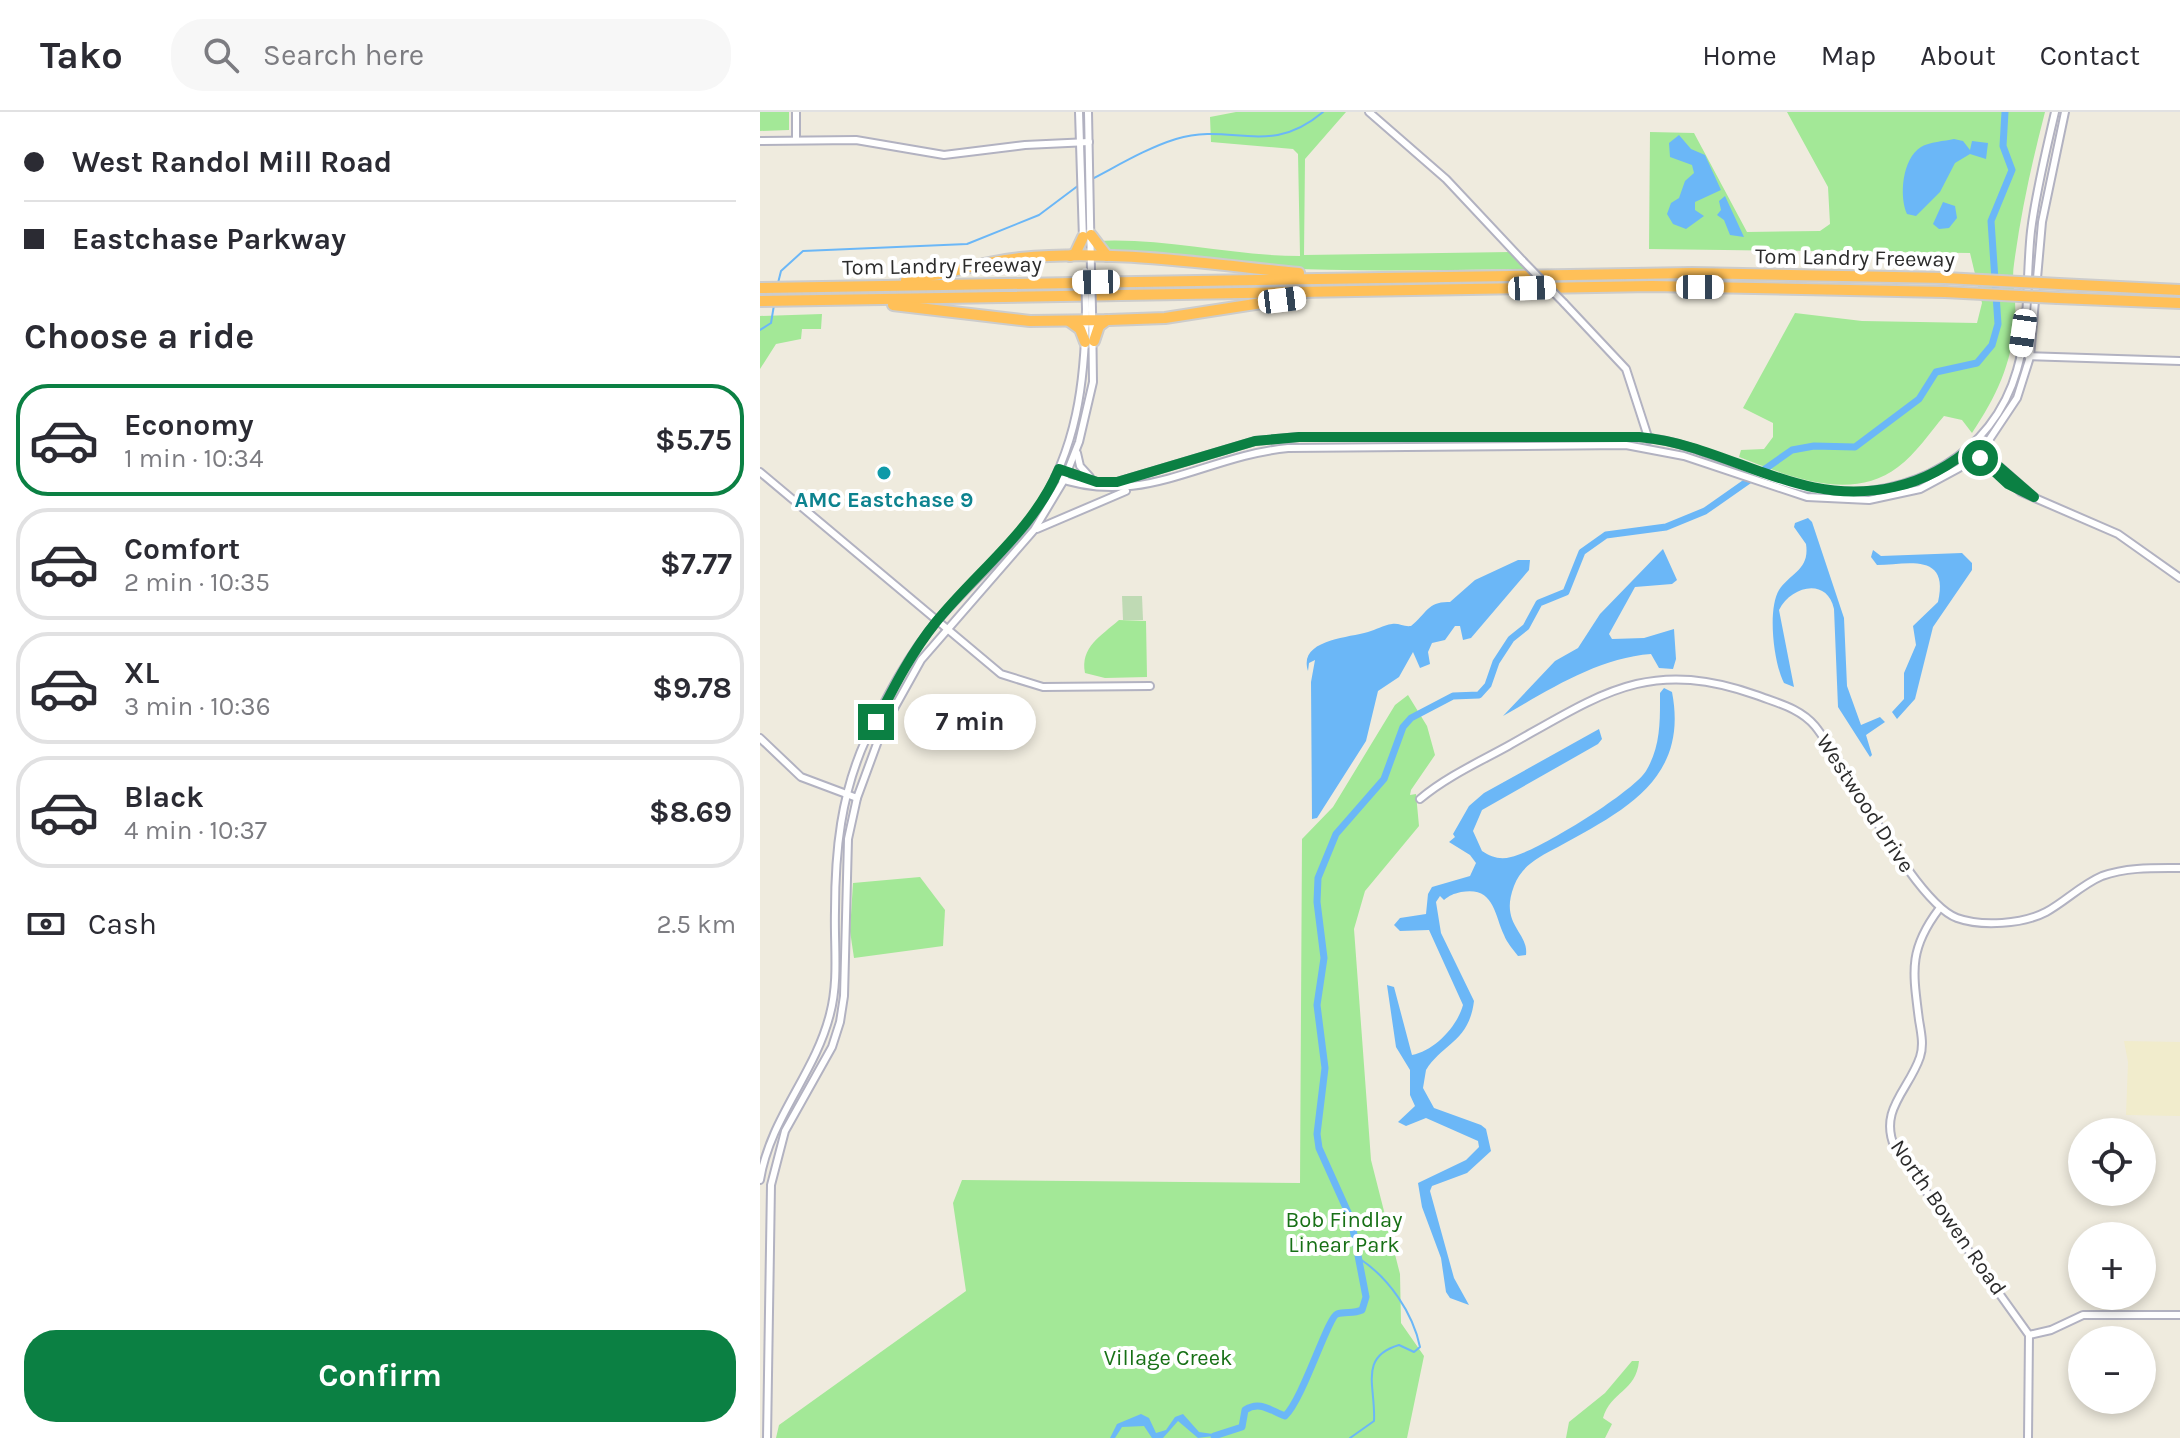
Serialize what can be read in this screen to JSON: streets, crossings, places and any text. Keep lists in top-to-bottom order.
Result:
{
  "streets": {
    "highway": ["Tom Landry Freeway"],
    "main road": ["Westwood Drive", "North Bowen Road"]
  },
  "crossings": [
    ["Westwood Drive", "North Bowen Road"]
  ],
  "parks": ["Bob Findlay Linear Park", "Village Creek"],
  "places": ["AMC Eastchase 9"],
  "page": {
    "header": "Tako",
    "search": "Search here",
    "nav": [
      "Home",
      "Map",
      "About",
      "Contact"
    ],
    "banner": ["West Randol Mill Road", "Eastchase Parkway"],
    "heading": "Choose a ride",
    "list": [
      {
        "name": "Economy",
        "note": "1 min · 10:34",
        "value": "$5.75"
      },
      {
        "name": "Comfort",
        "note": "2 min · 10:35",
        "value": "$7.77"
      },
      {
        "name": "XL",
        "note": "3 min · 10:36",
        "value": "$9.78"
      },
      {
        "name": "Black",
        "note": "4 min · 10:37",
        "value": "$8.69"
      }
    ],
    "bubble": "7 min",
    "pay": ["Cash", "2.5 km"],
    "map_buttons": ["+", "−"],
    "buttons": "Confirm"
  }
}
